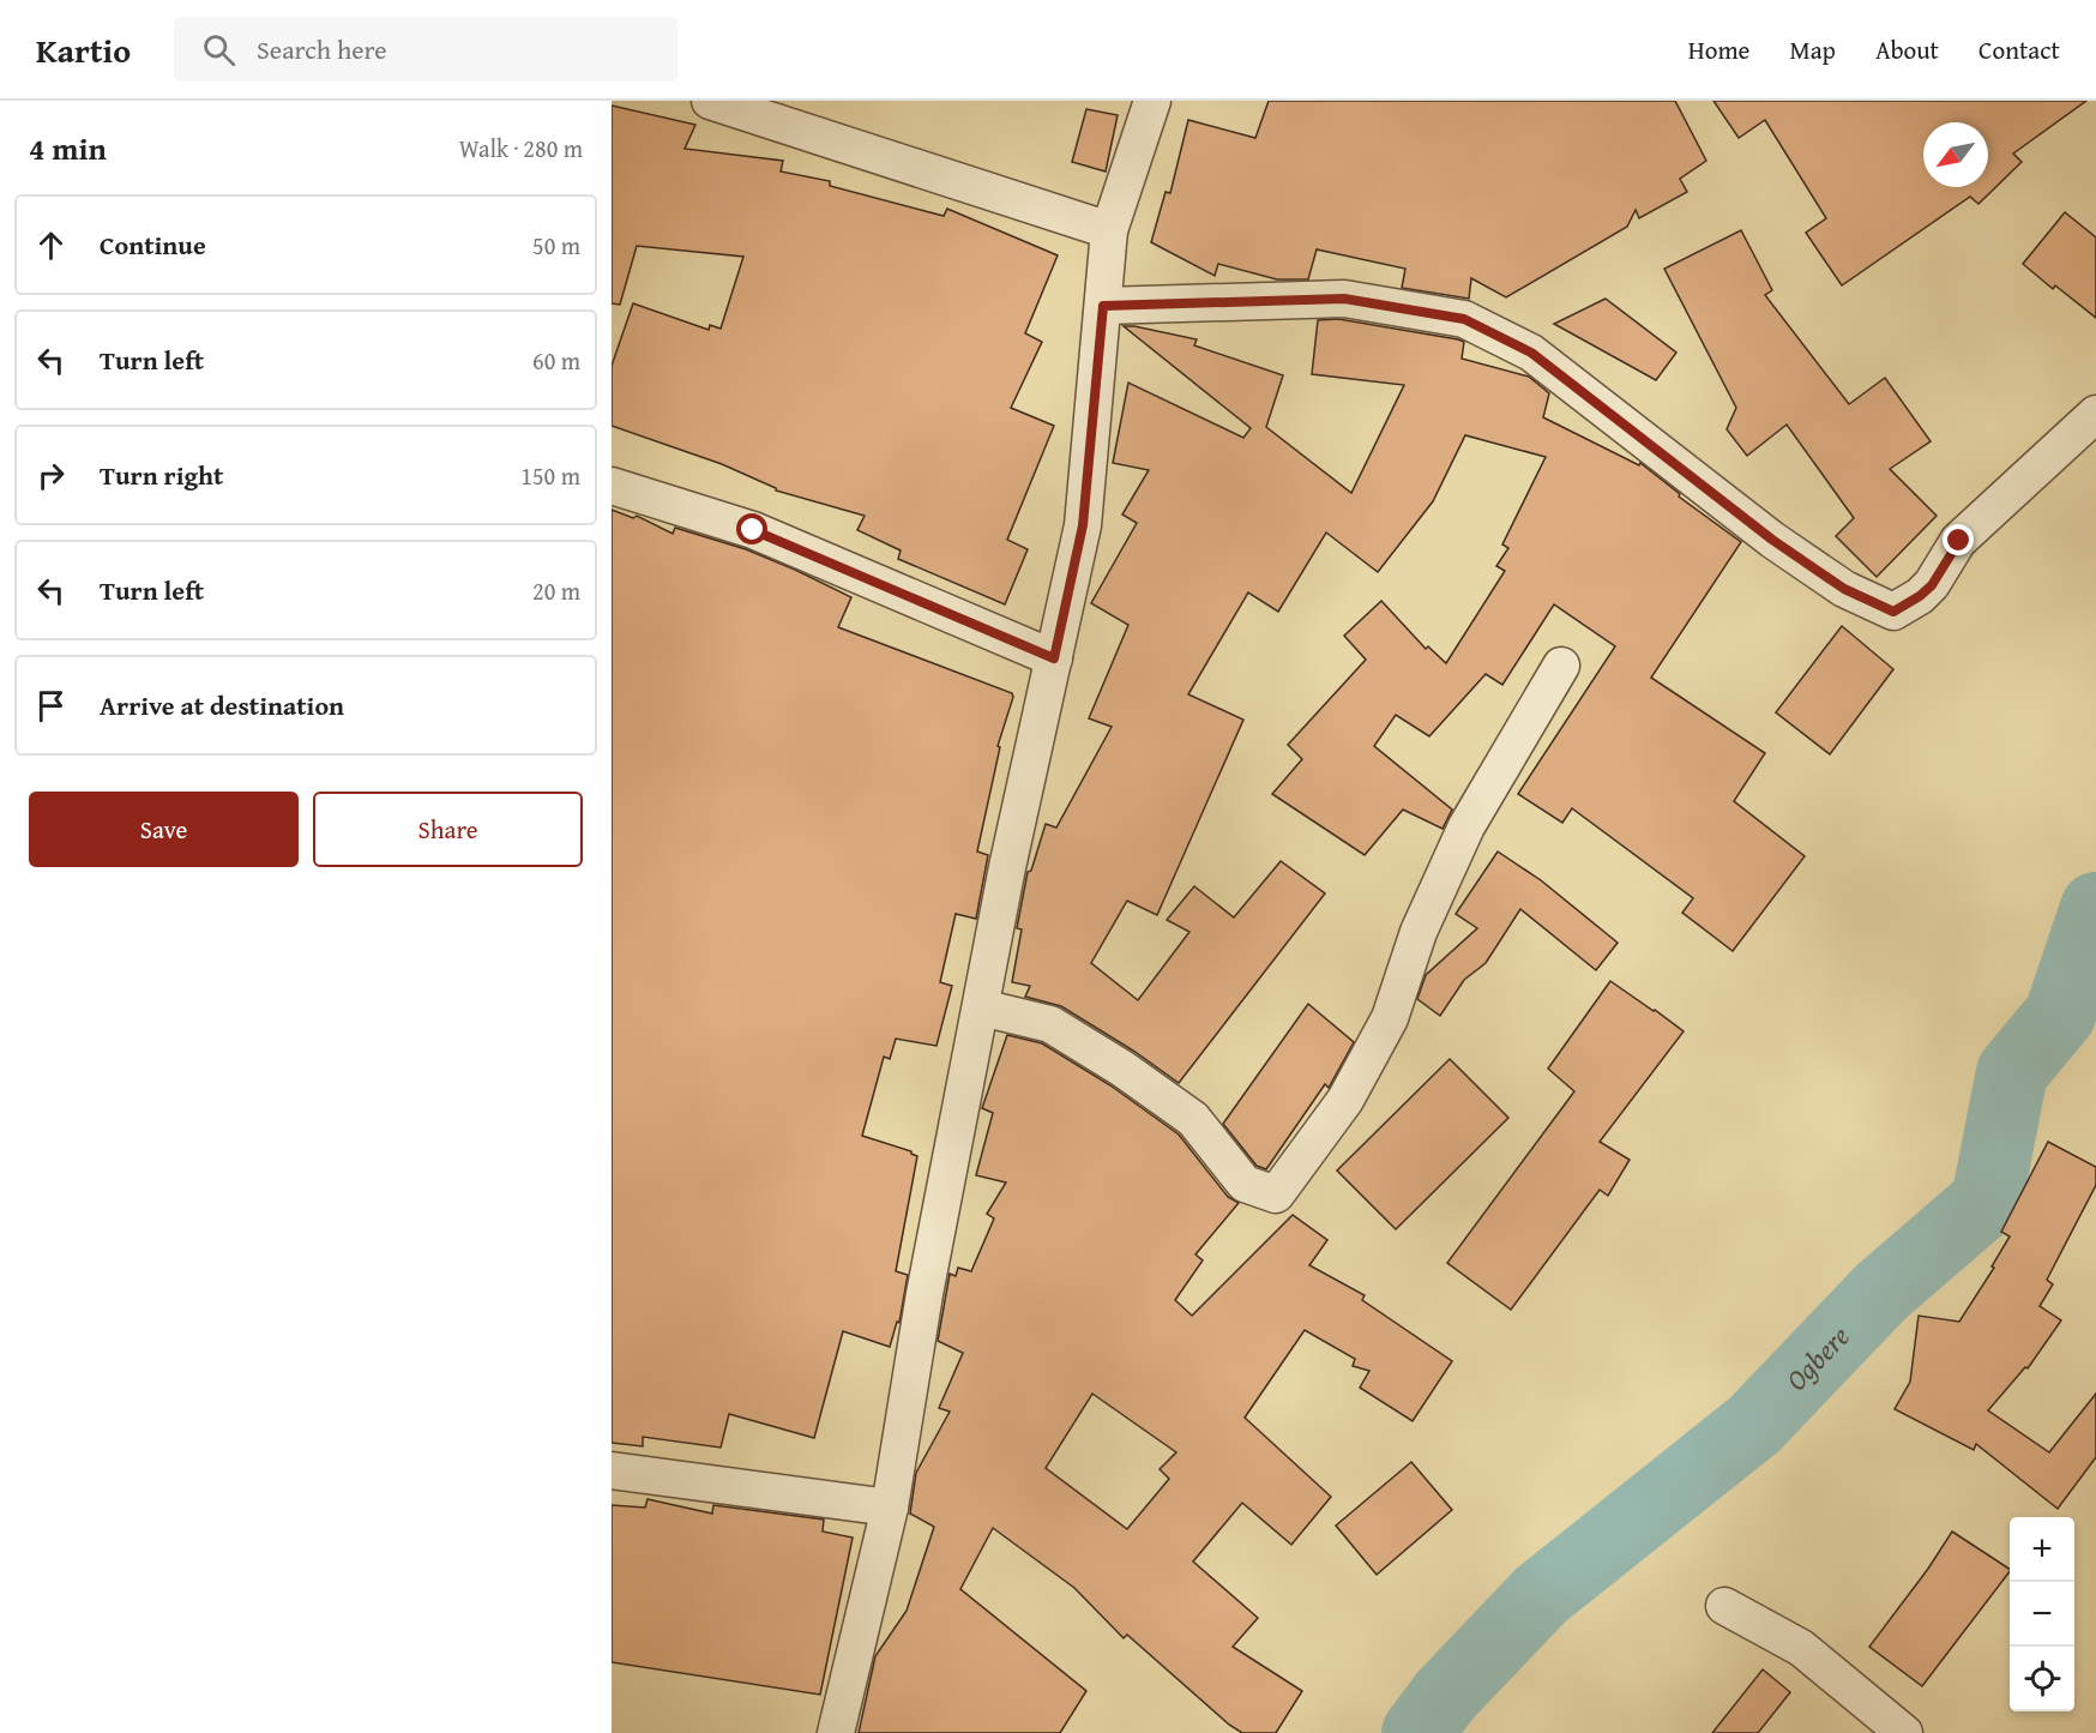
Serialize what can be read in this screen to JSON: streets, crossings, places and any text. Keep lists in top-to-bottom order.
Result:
{
  "water": ["Ogbere"],
  "north": "bottom left",
  "page": {
    "header": "Kartio",
    "search": "Search here",
    "nav": [
      "Home",
      "Map",
      "About",
      "Contact"
    ],
    "heading": ["4 min", "Walk · 280 m"],
    "list": [
      ["Continue", "50 m"],
      ["Turn left", "60 m"],
      ["Turn right", "150 m"],
      ["Turn left", "20 m"],
      "Arrive at destination"
    ],
    "buttons": ["Save", "Share"],
    "map_buttons": ["+", "−"]
  }
}
